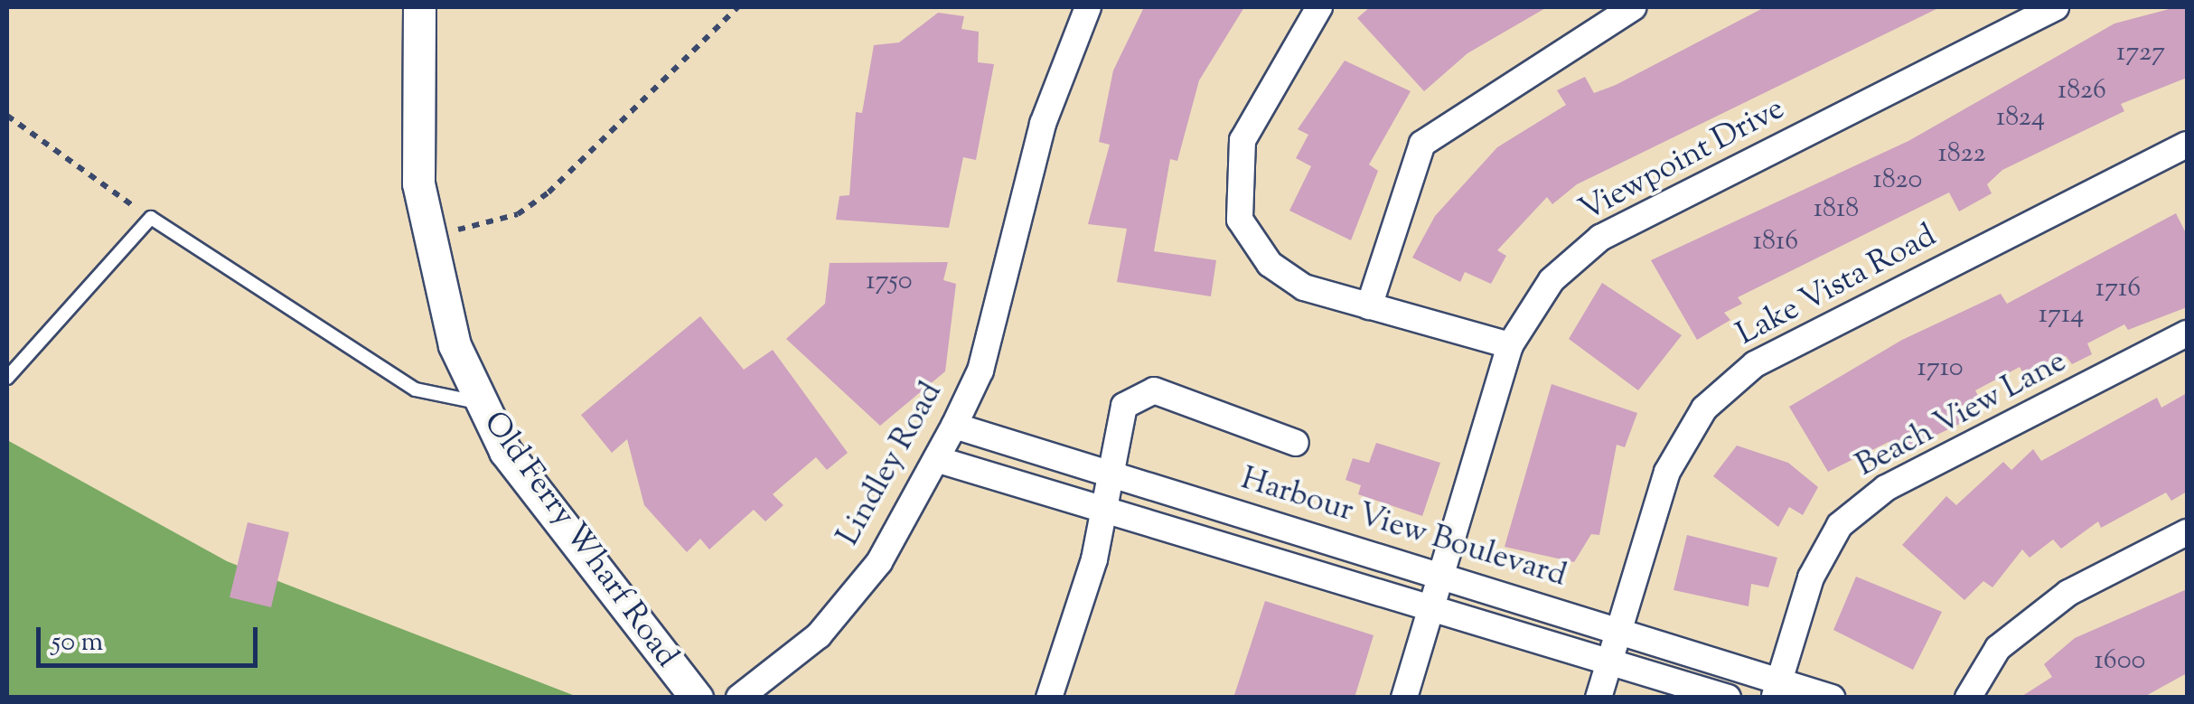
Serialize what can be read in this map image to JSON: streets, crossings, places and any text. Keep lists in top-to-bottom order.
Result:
{
  "streets": {
    "street": [
      "Viewpoint Drive",
      "Lake Vista Road",
      "Beach View Lane",
      "Lindley Road",
      "Harbour View Boulevard",
      "Old Ferry Wharf Road"
    ]
  },
  "crossings": [
    ["Viewpoint Drive", "Harbour View Boulevard"],
    ["Lake Vista Road", "Harbour View Boulevard"],
    ["Beach View Lane", "Harbour View Boulevard"],
    ["Lindley Road", "Harbour View Boulevard"]
  ],
  "house_numbers": [
    "1727",
    "1826",
    "1824",
    "1822",
    "1820",
    "1818",
    "1816",
    "1750",
    "1716",
    "1714",
    "1710",
    "1600"
  ],
  "scale_bar": "50 m"
}
